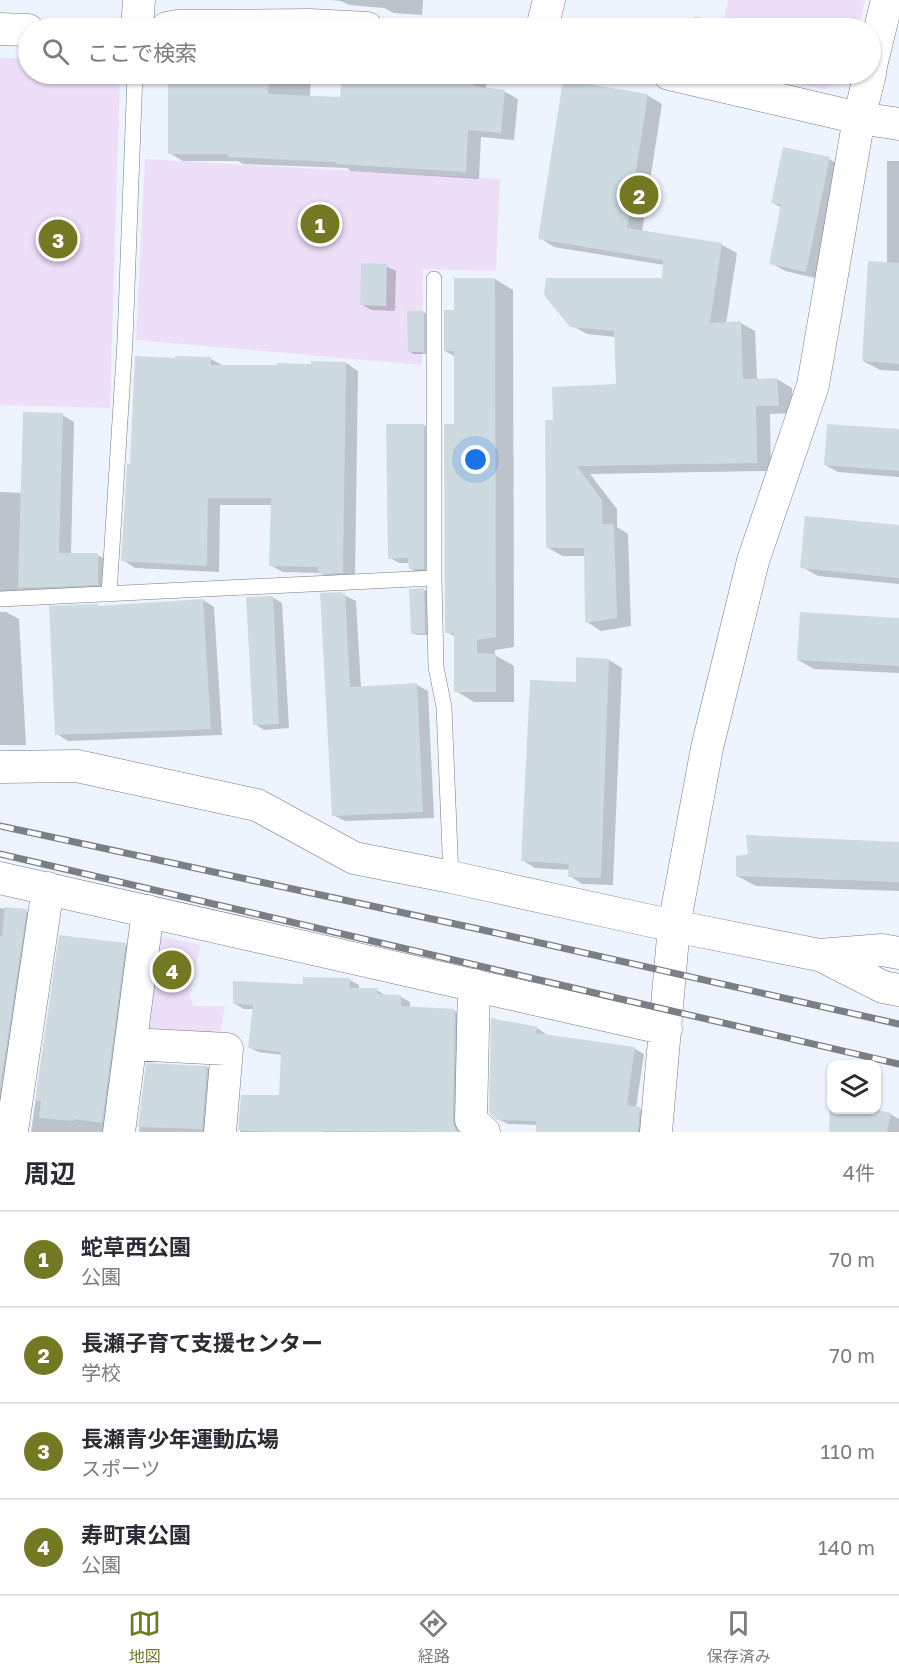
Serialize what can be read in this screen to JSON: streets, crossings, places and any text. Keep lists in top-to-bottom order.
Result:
{
  "page": {
    "search": "ここで検索",
    "pins": [
      "2",
      "1",
      "3",
      "4"
    ],
    "heading": ["周辺", "4件"],
    "list": [
      {
        "mark": "1",
        "name": "蛇草西公園",
        "note": "公園",
        "value": "70 m"
      },
      {
        "mark": "2",
        "name": "長瀬子育て支援センター",
        "note": "学校",
        "value": "70 m"
      },
      {
        "mark": "3",
        "name": "長瀬青少年運動広場",
        "note": "スポーツ",
        "value": "110 m"
      },
      {
        "mark": "4",
        "name": "寿町東公園",
        "note": "公園",
        "value": "140 m"
      }
    ],
    "nav": ["地図", "経路", "保存済み"]
  }
}
